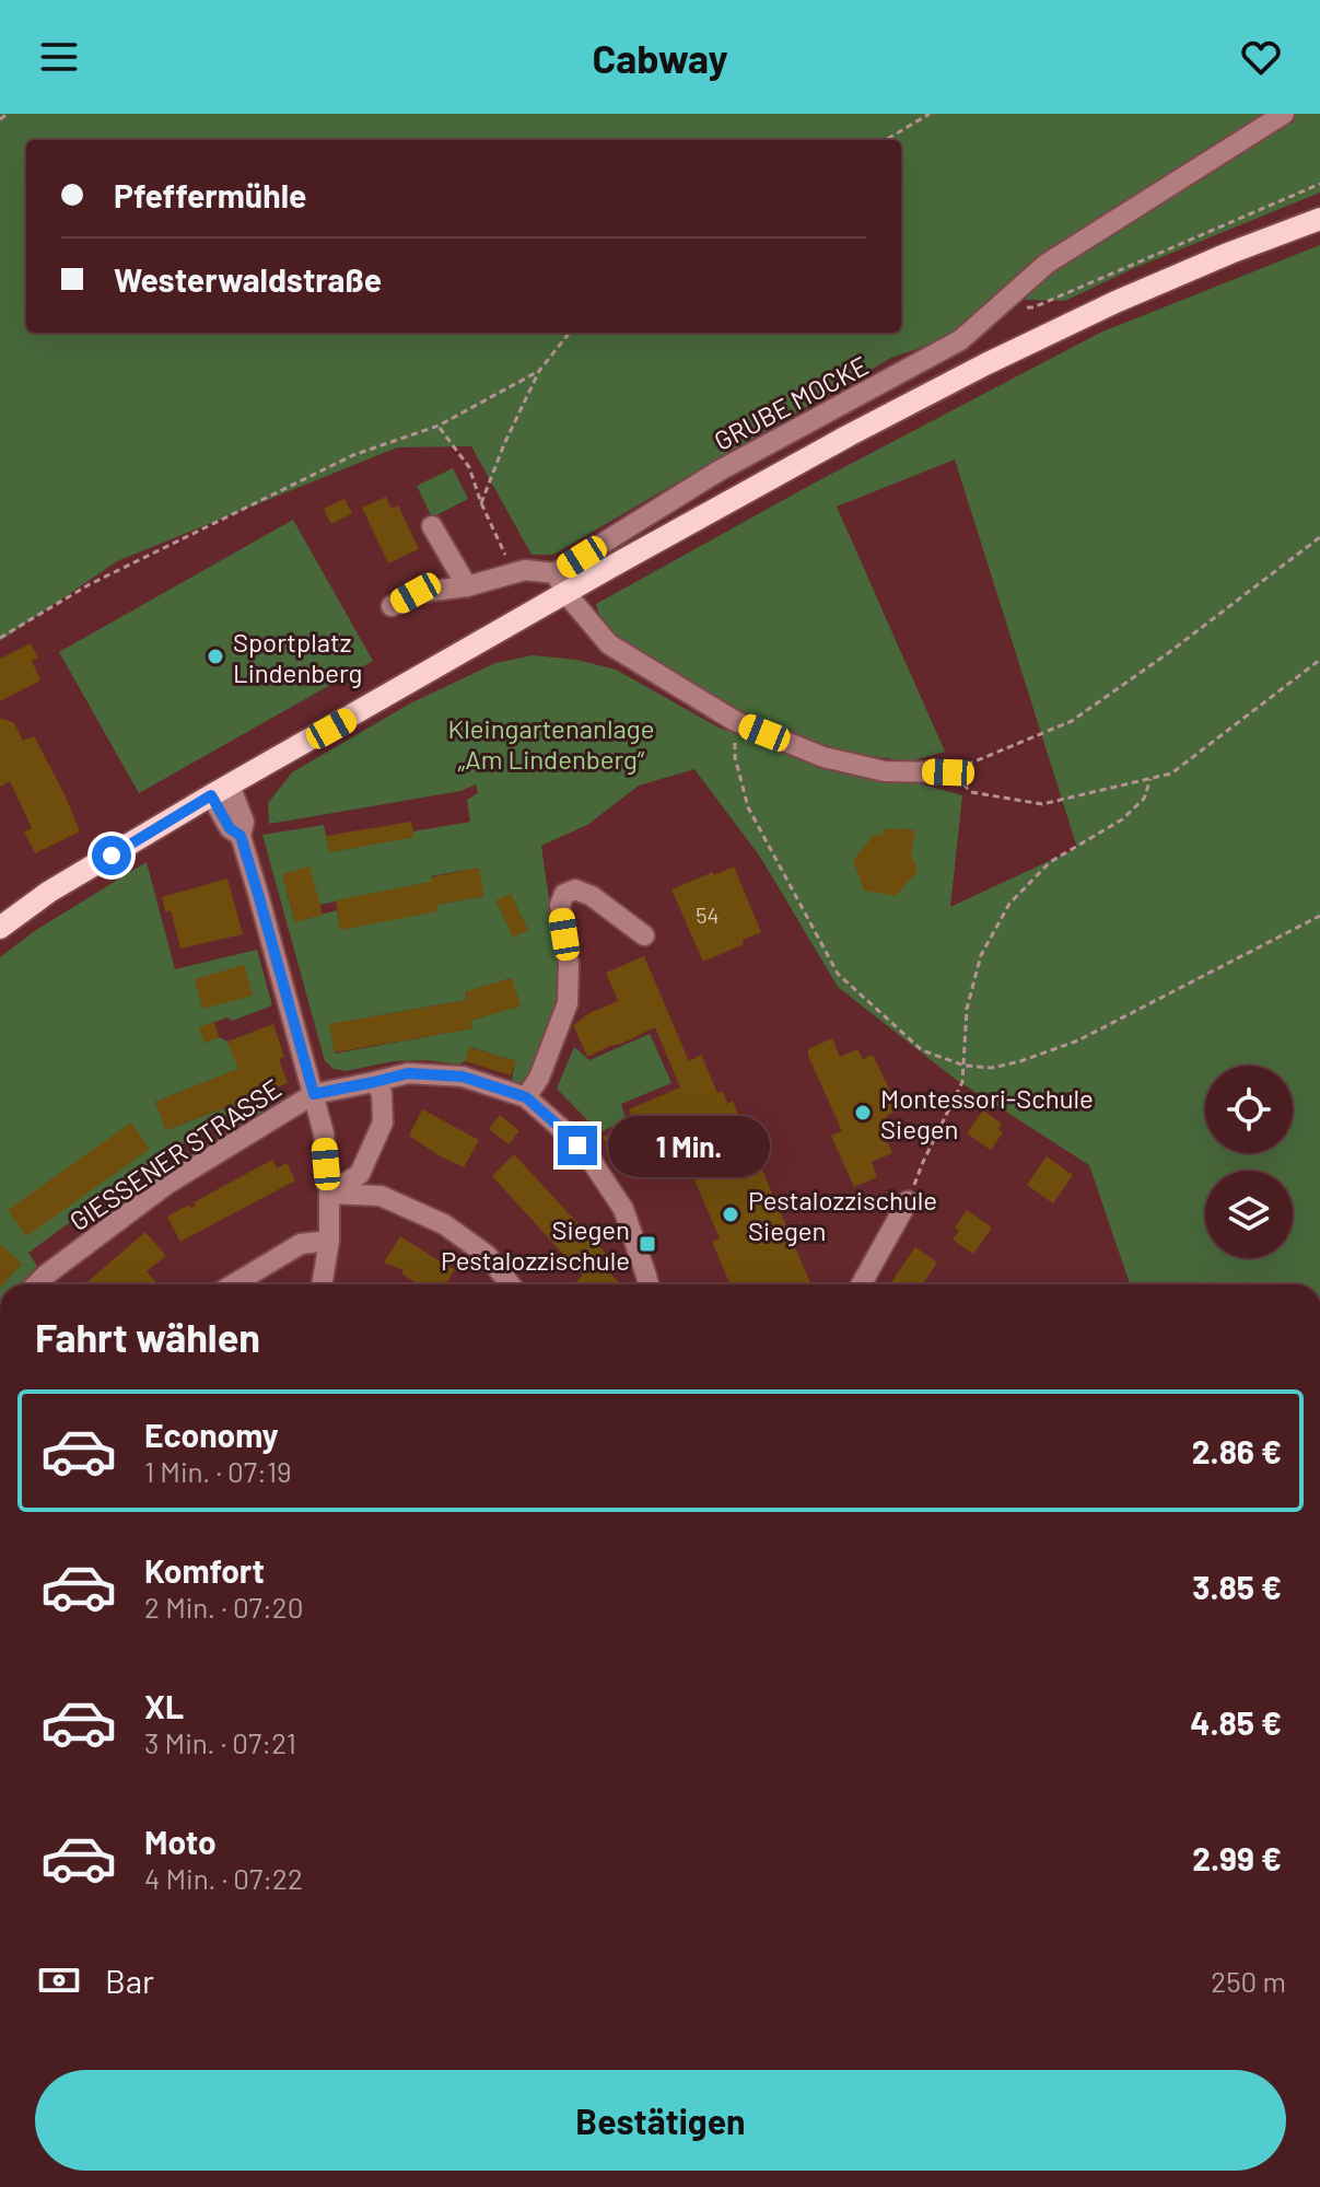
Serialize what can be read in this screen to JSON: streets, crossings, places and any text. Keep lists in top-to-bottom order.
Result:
{
  "streets": {
    "street": ["GRUBE MOCKE", "GIESSENER STRASSE"]
  },
  "parks": ["Kleingartenanlage „Am Lindenberg“"],
  "places": {
    "other": ["Sportplatz Lindenberg", "Montessori-Schule Siegen", "Pestalozzischule Siegen"],
    "transit": ["Siegen Pestalozzischule"]
  },
  "house_numbers": ["54"],
  "page": {
    "header": "Cabway",
    "banner": ["Pfeffermühle", "Westerwaldstraße"],
    "bubble": "1 Min.",
    "heading": "Fahrt wählen",
    "list": [
      {
        "name": "Economy",
        "note": "1 Min. · 07:19",
        "value": "2.86 €"
      },
      {
        "name": "Komfort",
        "note": "2 Min. · 07:20",
        "value": "3.85 €"
      },
      {
        "name": "XL",
        "note": "3 Min. · 07:21",
        "value": "4.85 €"
      },
      {
        "name": "Moto",
        "note": "4 Min. · 07:22",
        "value": "2.99 €"
      }
    ],
    "pay": ["Bar", "250 m"],
    "buttons": "Bestätigen"
  }
}
